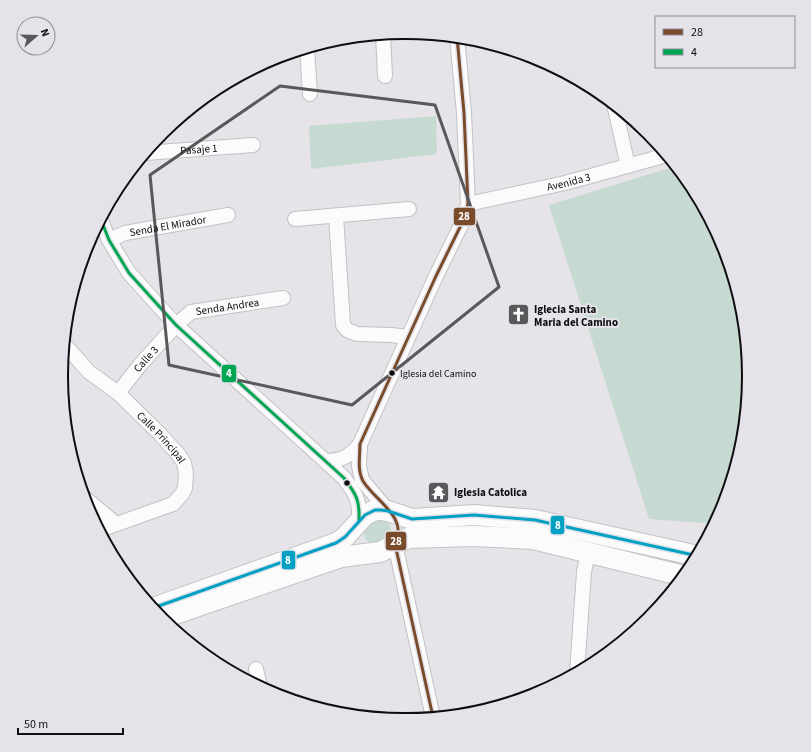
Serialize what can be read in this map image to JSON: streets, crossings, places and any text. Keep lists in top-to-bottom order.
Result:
{
  "streets": {
    "street": [
      "Pasaje 1",
      "Avenida 3",
      "Senda El Mirador",
      "Senda Andrea",
      "Calle 3",
      "Calle Principal"
    ]
  },
  "crossings": [
    ["Senda Andrea", "Calle 3"],
    ["Calle 3", "Calle Principal"]
  ],
  "places": {
    "church": ["Iglecia Santa Maria del Camino"],
    "other": ["Iglesia del Camino"],
    "temple": ["Iglesia Catolica"]
  },
  "lines": ["transit line 28", "transit line 4", "transit line 8"],
  "legend": ["28", "4"],
  "scale_bar": "50 m",
  "north": "right"
}
